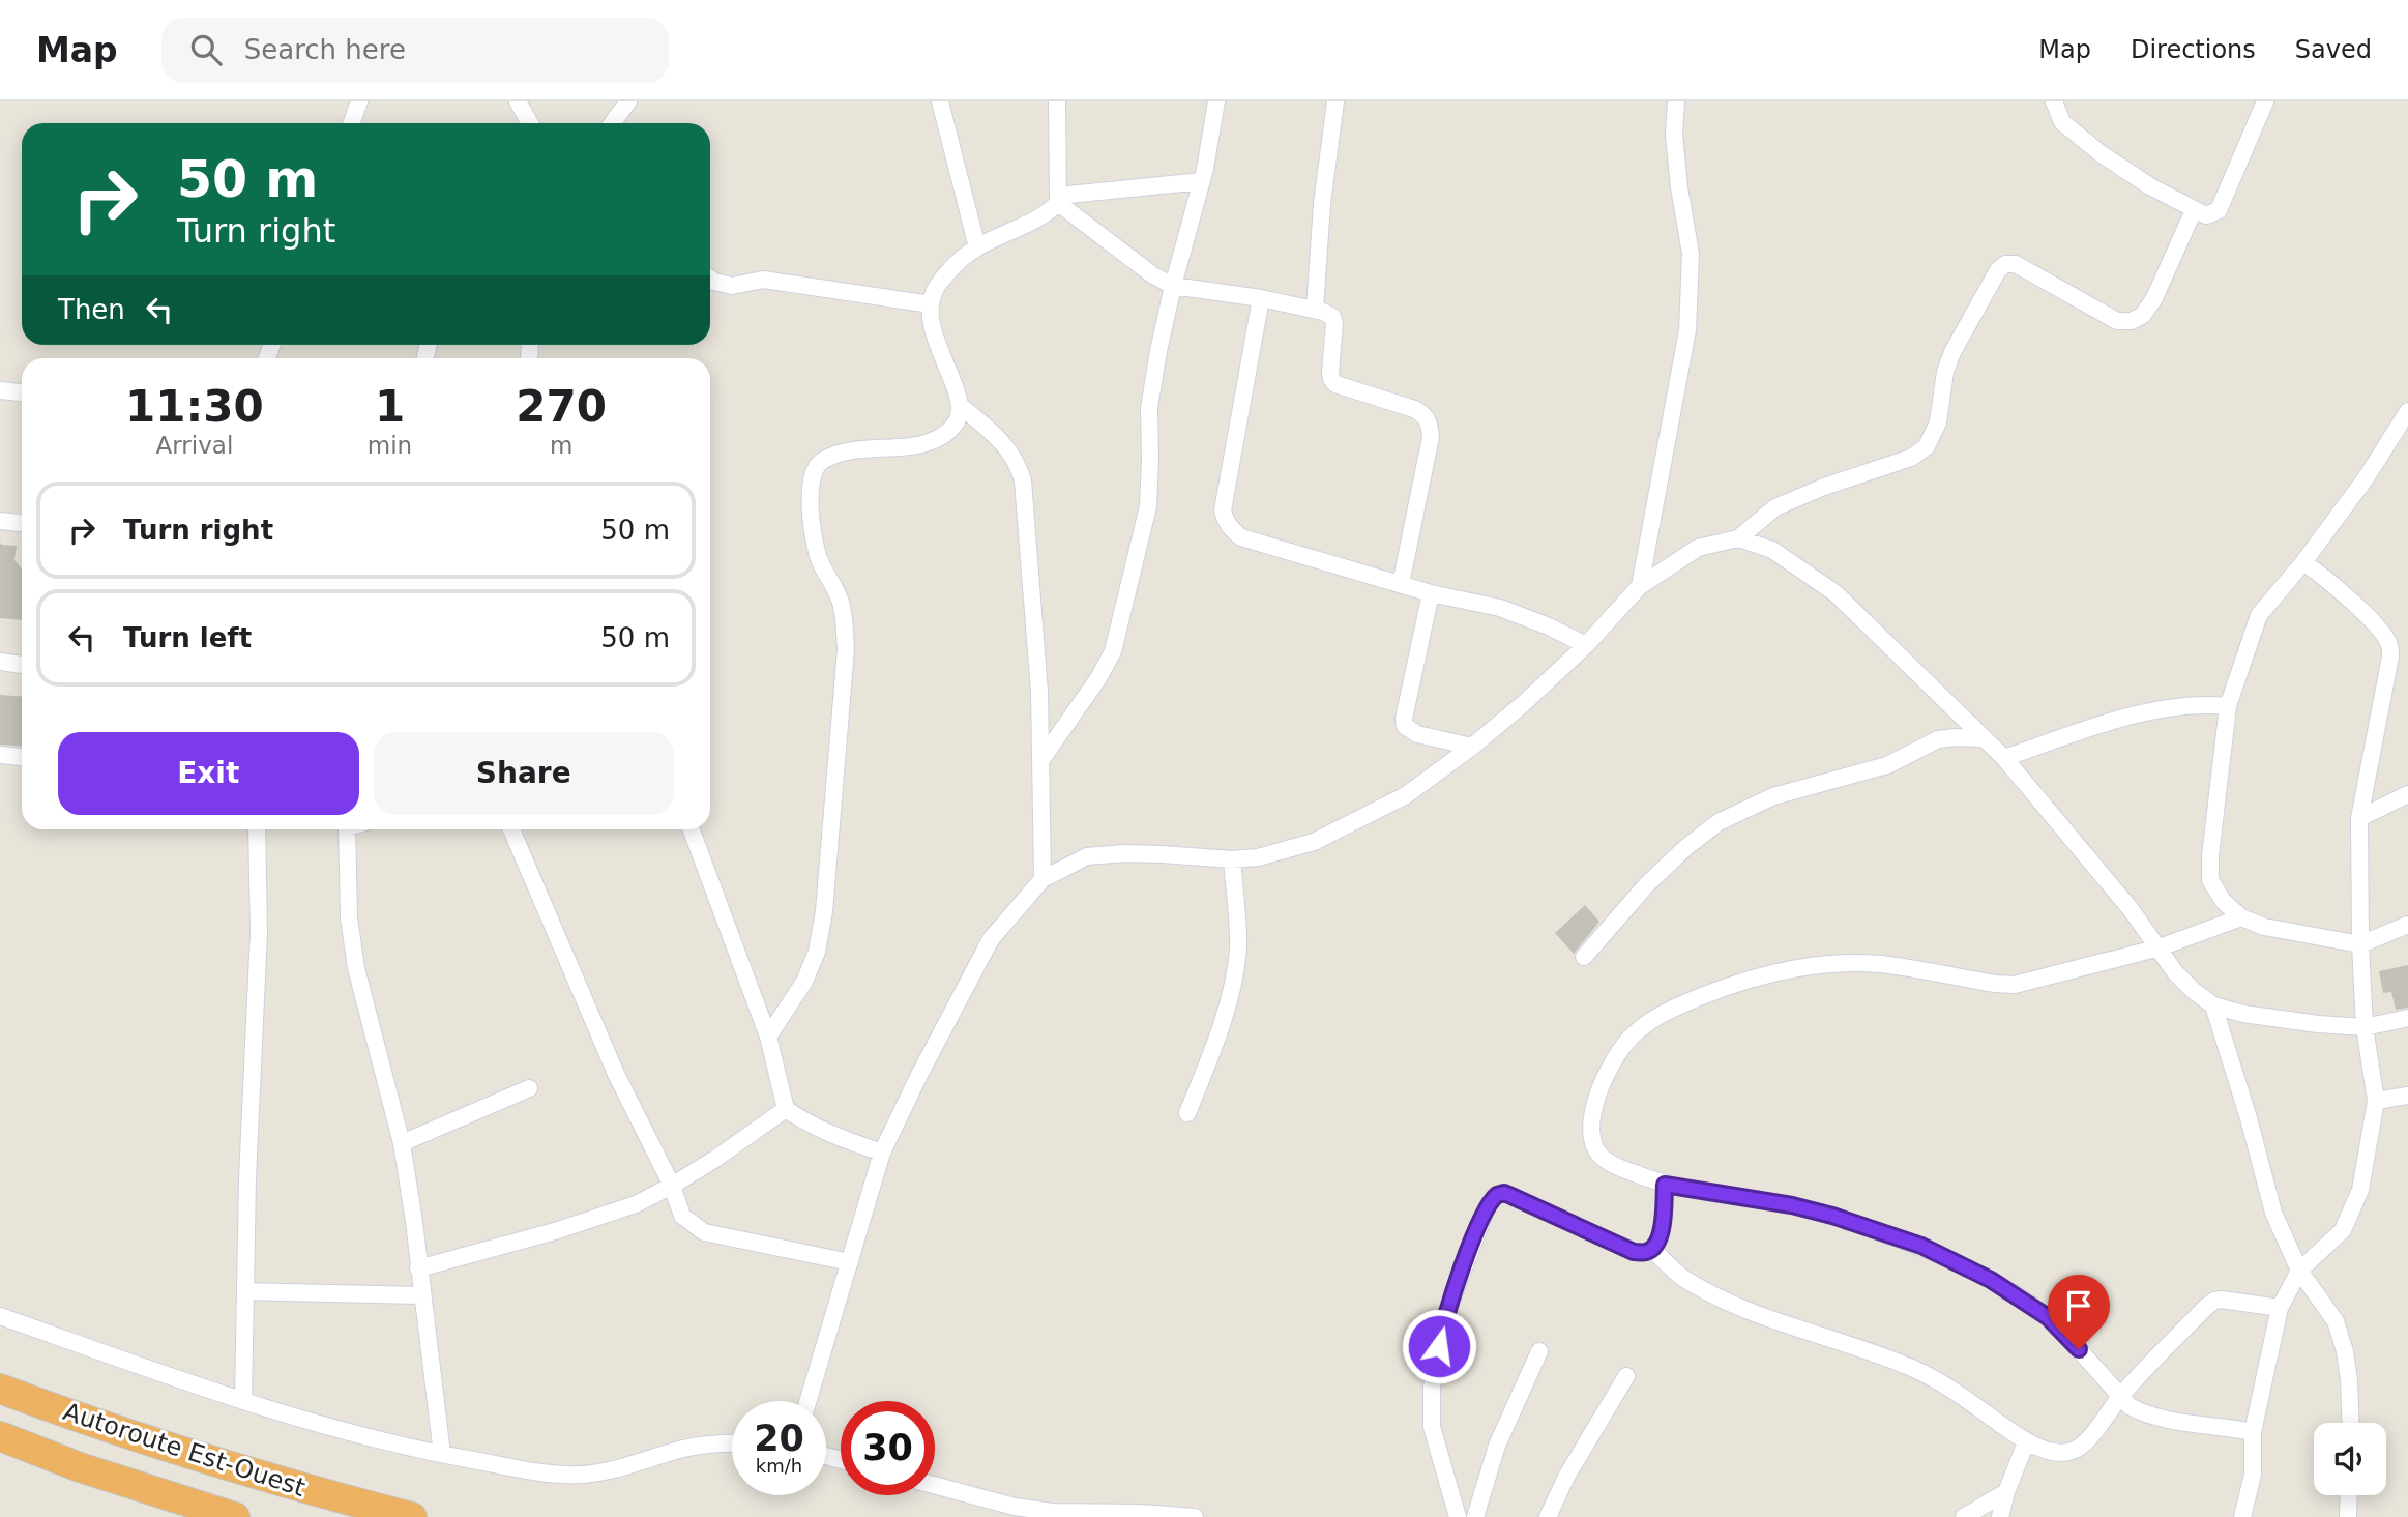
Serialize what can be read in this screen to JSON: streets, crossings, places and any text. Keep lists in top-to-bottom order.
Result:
{
  "streets": {
    "highway": ["Autoroute Est-Ouest"]
  },
  "page": {
    "header": "Map",
    "search": "Search here",
    "nav": ["Map", "Directions", "Saved"],
    "turn": ["50 m", "Turn right"],
    "then": "Then",
    "eta": [
      "11:30",
      "Arrival",
      "1",
      "min",
      "270",
      "m"
    ],
    "list": [
      {
        "name": "Turn right",
        "value": "50 m"
      },
      {
        "name": "Turn left",
        "value": "50 m"
      }
    ],
    "buttons": ["Exit", "Share"],
    "speed": "20 km/h",
    "limit": "30"
  }
}
